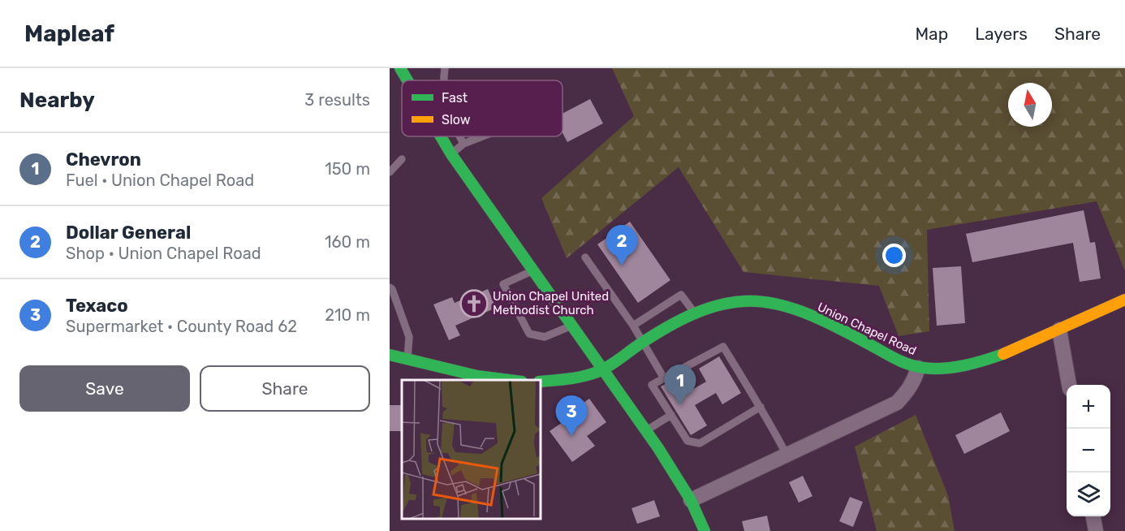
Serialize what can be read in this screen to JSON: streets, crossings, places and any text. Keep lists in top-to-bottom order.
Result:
{
  "streets": {
    "street": ["Union Chapel Road"]
  },
  "places": {
    "church": ["Union Chapel United Methodist Church"]
  },
  "legend": ["Fast", "Slow"],
  "north": "top",
  "page": {
    "header": "Mapleaf",
    "nav": ["Map", "Layers", "Share"],
    "heading": ["Nearby", "3 results"],
    "list": [
      {
        "mark": "1",
        "name": "Chevron",
        "note": "Fuel · Union Chapel Road",
        "value": "150 m"
      },
      {
        "mark": "2",
        "name": "Dollar General",
        "note": "Shop · Union Chapel Road",
        "value": "160 m"
      },
      {
        "mark": "3",
        "name": "Texaco",
        "note": "Supermarket · County Road 62",
        "value": "210 m"
      }
    ],
    "pins": ["2", "1", "3"],
    "buttons": ["Save", "Share"],
    "map_buttons": ["+", "−"]
  }
}
